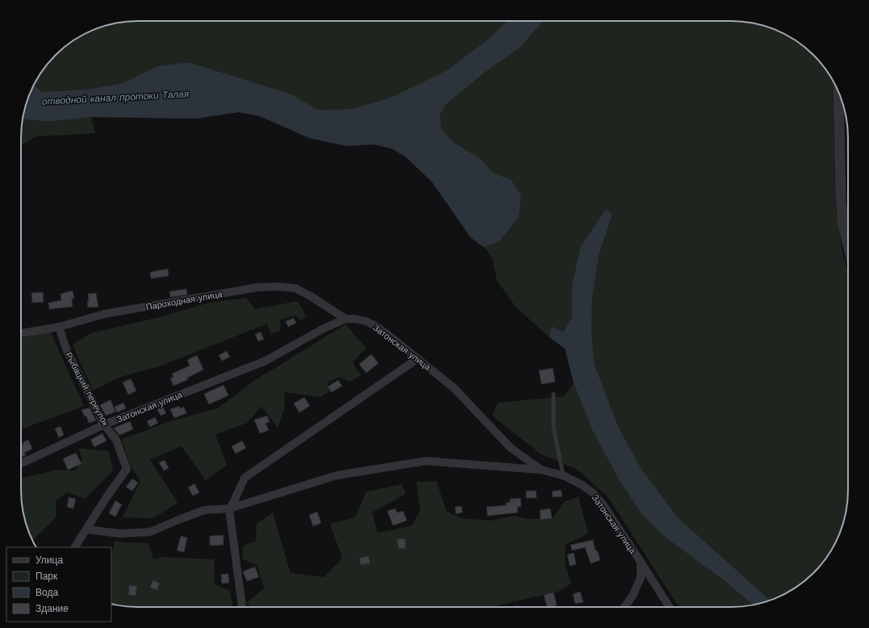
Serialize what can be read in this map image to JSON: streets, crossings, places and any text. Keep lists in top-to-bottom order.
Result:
{
  "streets": {
    "street": ["Пароходная улица", "Затонская улица", "Рыбацкий переулок"]
  },
  "crossings": [
    ["Пароходная улица", "Затонская улица"],
    ["Пароходная улица", "Рыбацкий переулок"],
    ["Затонская улица", "Рыбацкий переулок"]
  ],
  "water": ["отводной канал протоки Талая"],
  "legend": [
    "Улица",
    "Парк",
    "Вода",
    "Здание"
  ]
}
